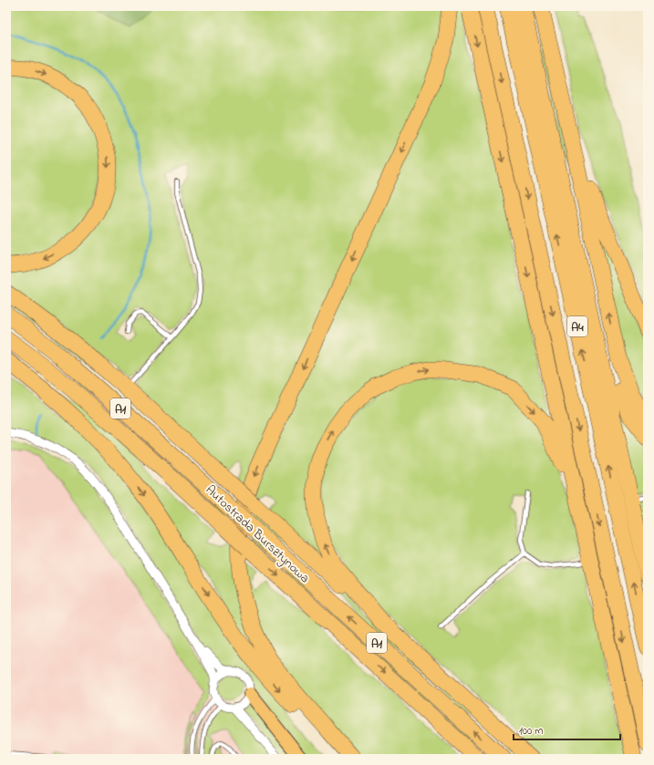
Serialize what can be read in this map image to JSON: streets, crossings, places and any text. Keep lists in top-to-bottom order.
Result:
{
  "streets": {
    "highway": ["A4", "A1", "Autostrada Bursztynowa"]
  },
  "scale_bar": "100 m"
}
